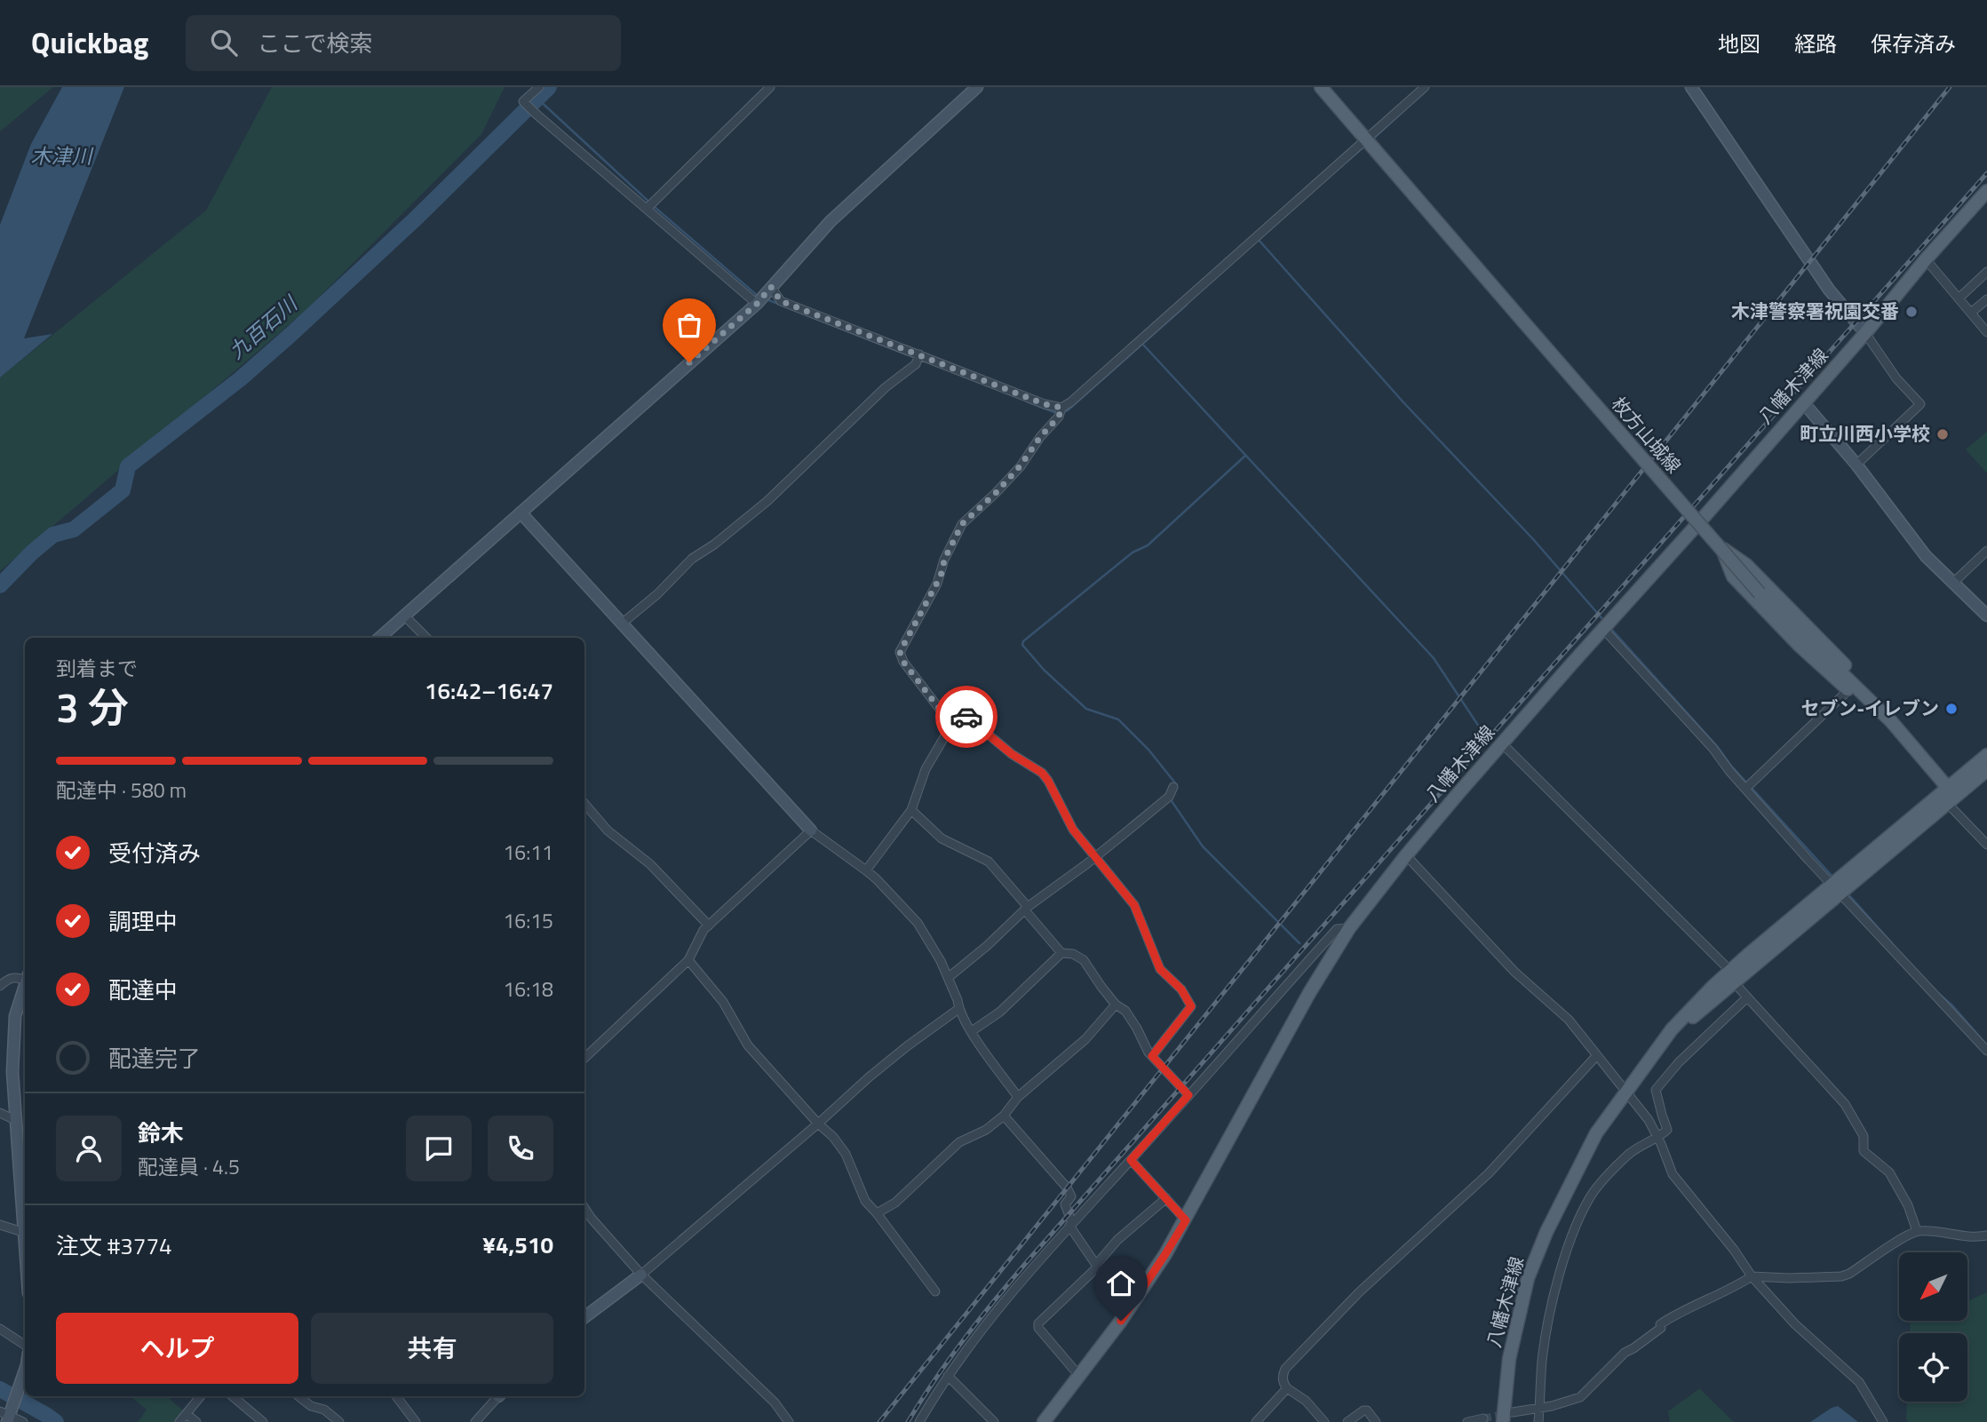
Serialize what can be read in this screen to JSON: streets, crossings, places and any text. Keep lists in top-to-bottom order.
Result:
{
  "streets": {
    "main road": ["八幡木津線", "枚方山城線"]
  },
  "crossings": [
    ["八幡木津線", "枚方山城線"]
  ],
  "water": ["木津川", "九百石川"],
  "places": ["木津警察署祝園交番", "町立川西小学校", "セブン-イレブン"],
  "north": "bottom left",
  "page": {
    "header": "Quickbag",
    "search": "ここで検索",
    "nav": ["地図", "経路", "保存済み"],
    "heading": ["3 分", "到着まで", "16:42–16:47"],
    "panel": [
      "鈴木",
      "配達員 · 4.5",
      "注文 #3774",
      "¥4,510"
    ],
    "bar": "配達中 · 580 m",
    "list": [
      ["受付済み", "16:11"],
      ["調理中", "16:15"],
      ["配達中", "16:18"],
      "配達完了"
    ],
    "buttons": ["ヘルプ", "共有"]
  }
}
